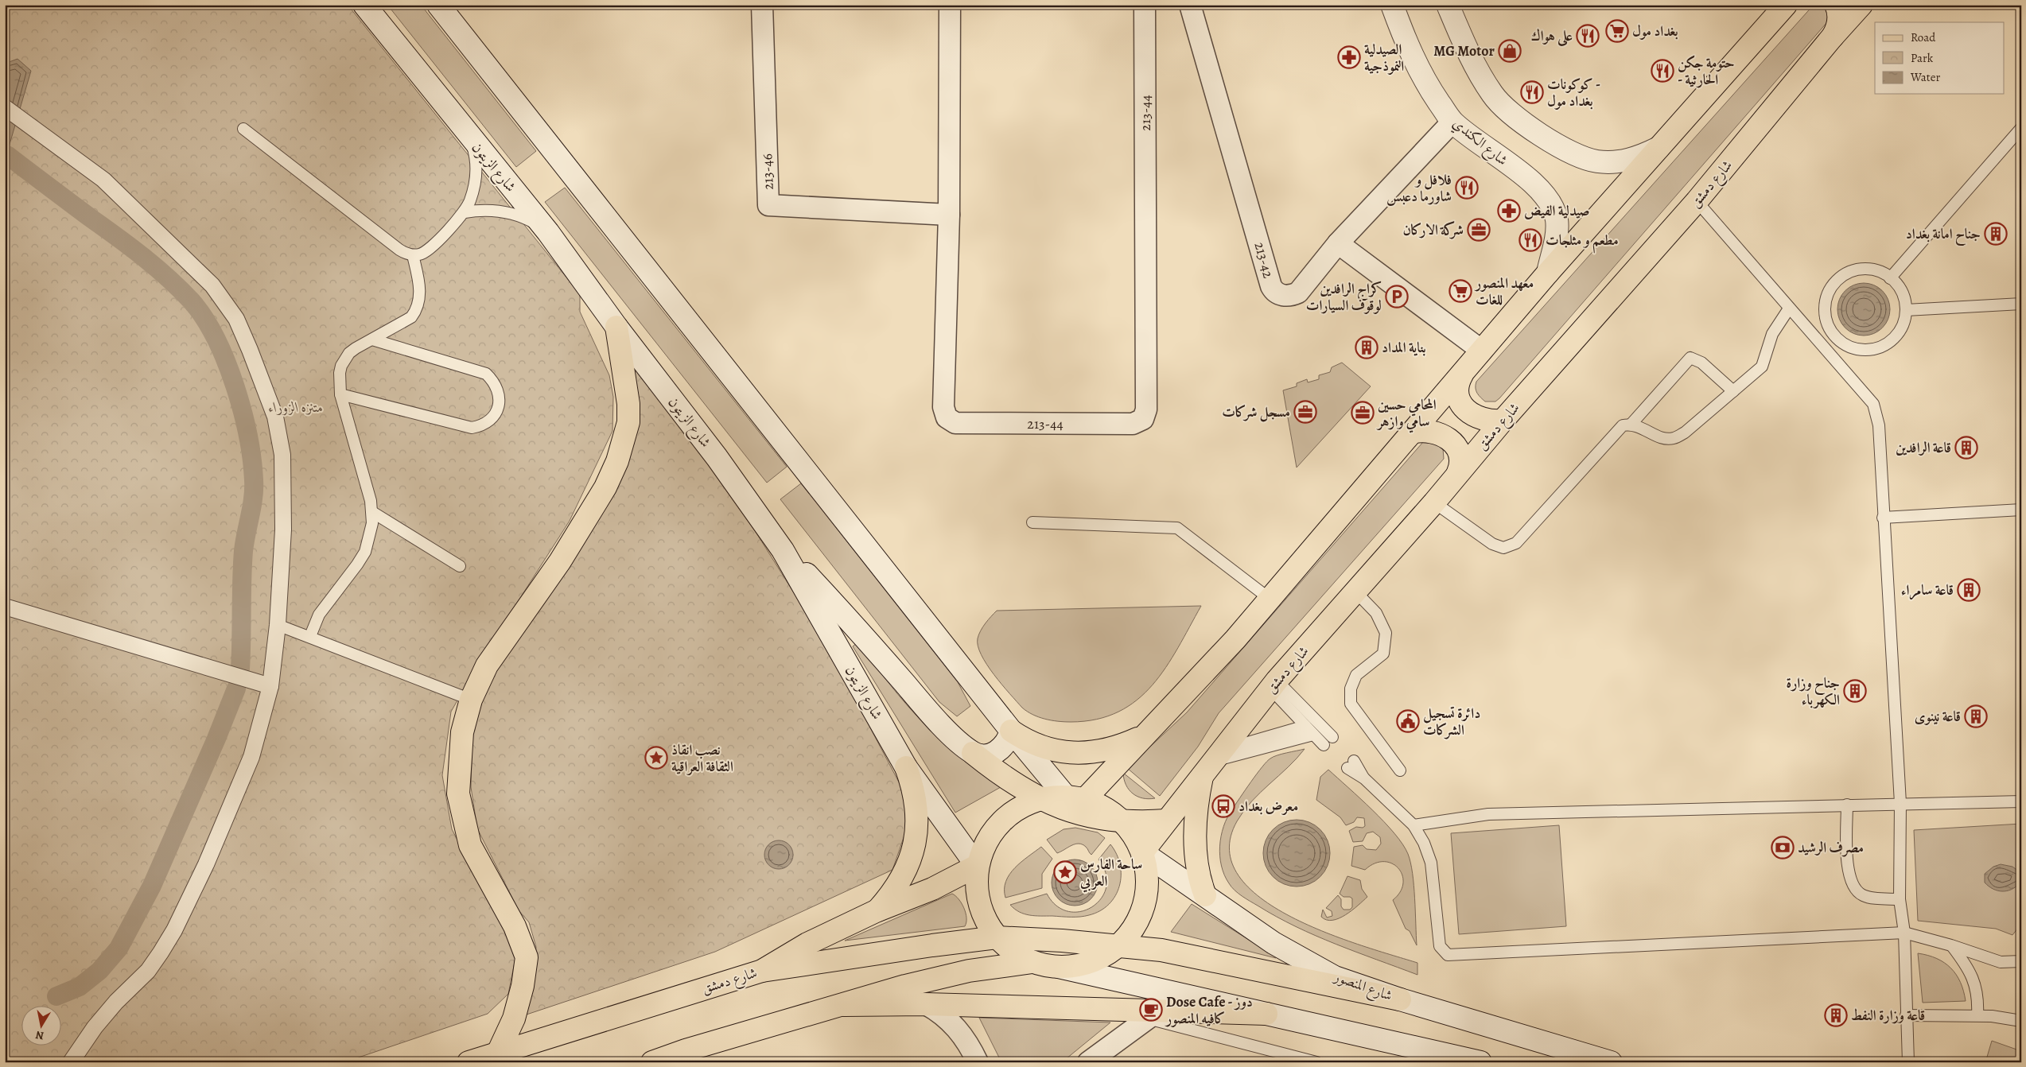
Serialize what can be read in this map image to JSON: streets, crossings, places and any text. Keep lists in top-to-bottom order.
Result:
{
  "streets": {
    "main road": [
      "شارع الكندي",
      "شارع الزيتون",
      "شارع دمشق",
      "شارع المنصور"
    ],
    "street": ["213-44", "213-46", "213-42"]
  },
  "crossings": [
    ["213-44", "213-46"],
    ["شارع الكندي", "213-42"],
    ["شارع الزيتون", "شارع دمشق"],
    ["شارع دمشق", "شارع المنصور"]
  ],
  "parks": ["متنزه الزوراء"],
  "places": {
    "supermarket": ["بغداد مول", "معهد المنصور للغات"],
    "restaurant": [
      "على هواك",
      "حتومة جكن - الحارثية",
      "كوكونات - بغداد مول",
      "فلافل و شاورما دعبس",
      "مطعم و مثلجات"
    ],
    "shop": ["MG Motor"],
    "pharmacy": ["الصيدلية النموذجية", "صيدلية الفيض"],
    "office": ["شركة الاركان", "مسجل شركات", "المحامي حسين سامي وازهر"],
    "building": [
      "جناح امانة بغداد",
      "بناية المداد",
      "قاعة الرافدين",
      "قاعة سامراء",
      "جناح وزارة الكهرباء",
      "قاعة نينوى",
      "قاعة وزارة النفط"
    ],
    "parking": ["كراج الرافدين لوقوف السيارات"],
    "public building": ["دائرة تسجيل الشركات"],
    "place": ["نصب انقاذ الثقافة العراقية", "ساحة الفارس العربي"],
    "bus stop": ["معرض بغداد"],
    "bank": ["مصرف الرشيد"],
    "cafe": ["Dose Cafe - دوز كافيه المنصور"]
  },
  "legend": ["Road", "Park", "Water"],
  "north": "bottom"
}
